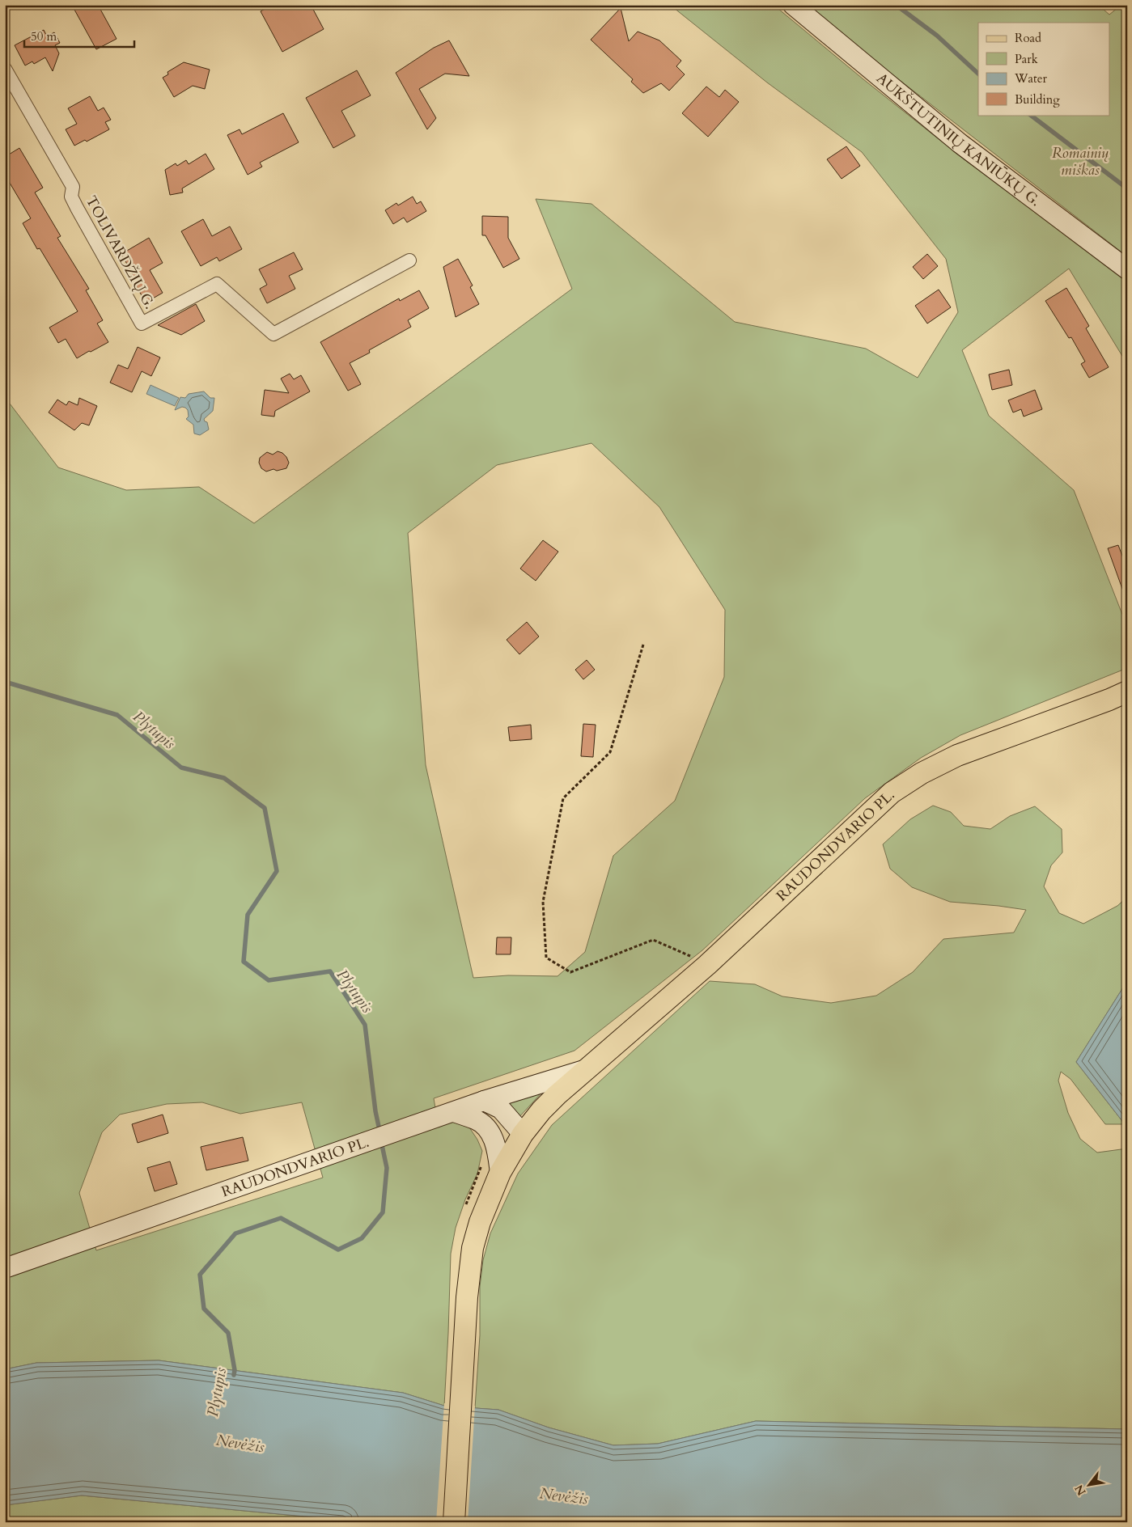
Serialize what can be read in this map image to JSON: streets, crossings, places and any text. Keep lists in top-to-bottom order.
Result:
{
  "streets": {
    "main road": ["AUKŠTUTINIŲ KANIŪKŲ G.", "RAUDONDVARIO PL."],
    "street": ["TOLIVARDŽIŲ G."]
  },
  "water": ["Plytupis", "Nevėžis"],
  "parks": ["Romainių miškas"],
  "legend": [
    "Road",
    "Park",
    "Water",
    "Building"
  ],
  "scale_bar": "50 m",
  "north": "bottom left"
}
